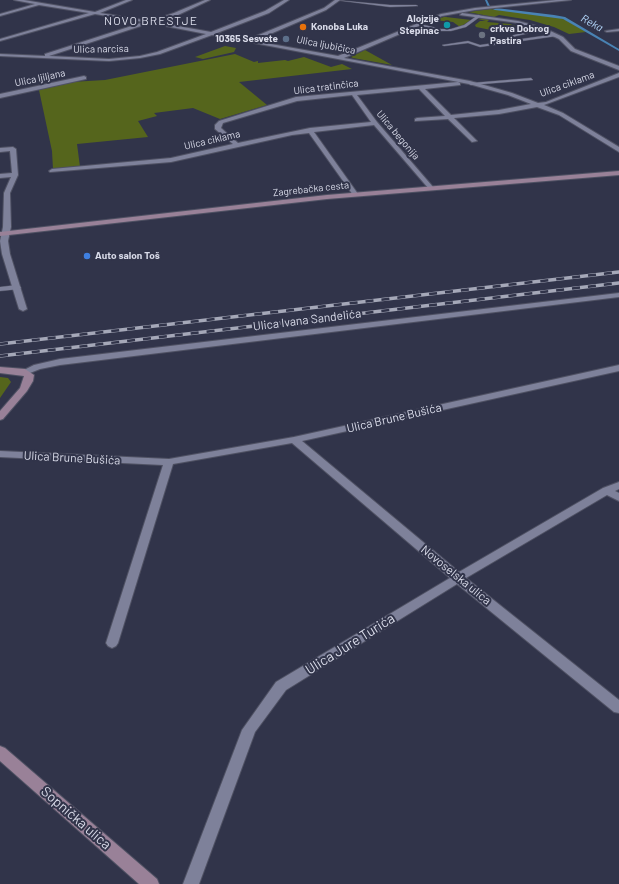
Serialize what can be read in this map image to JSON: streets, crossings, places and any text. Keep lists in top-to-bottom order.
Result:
{
  "streets": {
    "main road": ["Zagrebačka cesta", "Ulica Ivana Sandelića", "Sopnička ulica"],
    "street": [
      "Ulica ljubičica",
      "Ulica narcisa",
      "Ulica ljiljana",
      "Ulica ciklama",
      "Ulica tratinčica",
      "Ulica begonija",
      "Ulica Brune Bušića",
      "Novoselska ulica",
      "Ulica Jure Turića"
    ]
  },
  "crossings": [
    ["Ulica ljubičica", "Ulica narcisa"],
    ["Ulica ljubičica", "Ulica ciklama"],
    ["Ulica ljubičica", "Ulica tratinčica"],
    ["Ulica ciklama", "Ulica tratinčica"],
    ["Ulica ciklama", "Ulica begonija"],
    ["Ulica tratinčica", "Ulica begonija"],
    ["Ulica begonija", "Zagrebačka cesta"],
    ["Ulica Brune Bušića", "Novoselska ulica"],
    ["Novoselska ulica", "Ulica Jure Turića"]
  ],
  "districts": ["NOVO BRESTJE"],
  "water": ["Reka"],
  "places": [
    "Alojzije Stepinac",
    "Konoba Luka",
    "crkva Dobrog Pastira",
    "10365 Sesvete",
    "Auto salon Toš"
  ]
}
